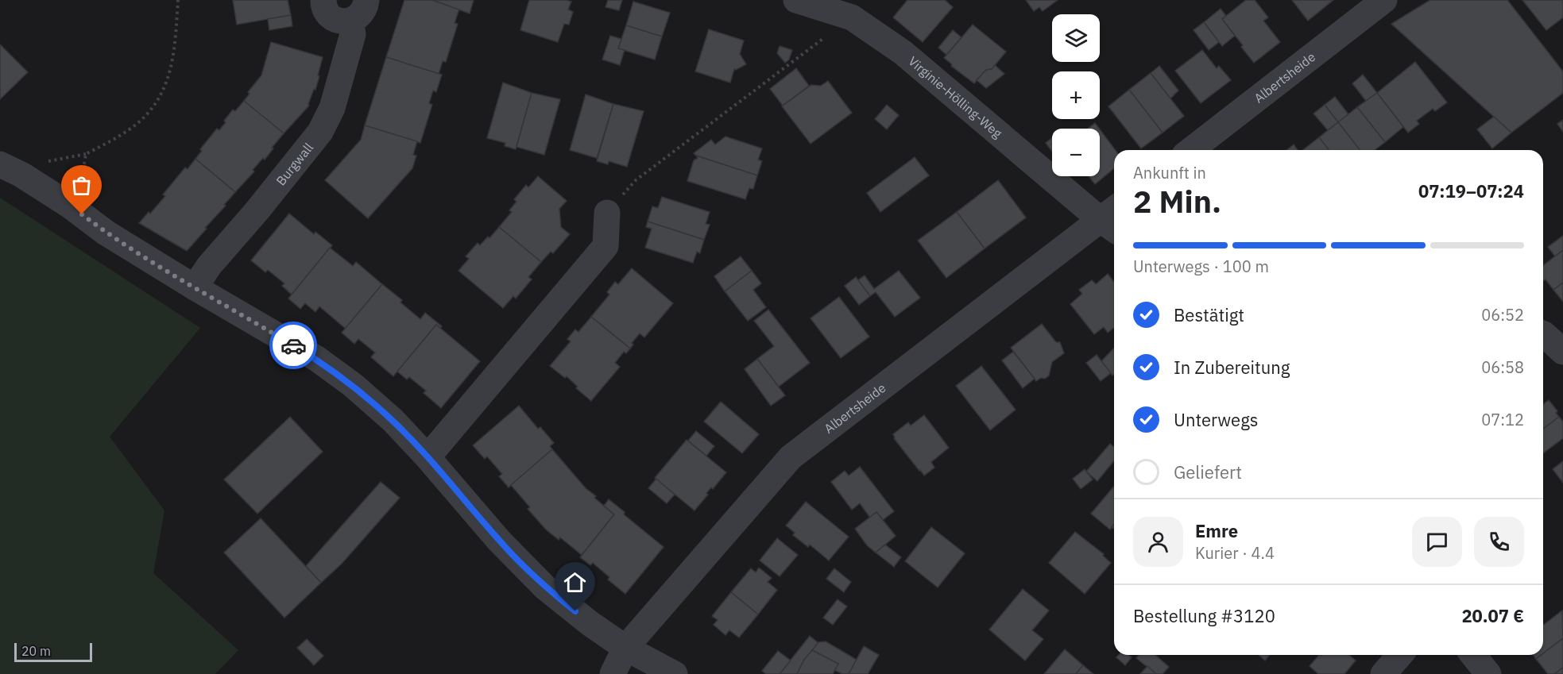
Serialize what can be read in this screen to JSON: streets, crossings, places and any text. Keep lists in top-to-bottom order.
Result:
{
  "streets": {
    "street": ["Albertsheide", "Virginie-Hölling-Weg", "Burgwall"]
  },
  "crossings": [
    ["Albertsheide", "Virginie-Hölling-Weg"]
  ],
  "scale_bar": "20 m",
  "page": {
    "map_buttons": ["+", "−"],
    "heading": ["2 Min.", "Ankunft in", "07:19–07:24"],
    "panel": [
      "Emre",
      "Kurier · 4.4",
      "Bestellung #3120",
      "20.07 €"
    ],
    "bar": "Unterwegs · 100 m",
    "list": [
      ["Bestätigt", "06:52"],
      ["In Zubereitung", "06:58"],
      ["Unterwegs", "07:12"],
      "Geliefert"
    ],
    "scale": "20 m"
  }
}
